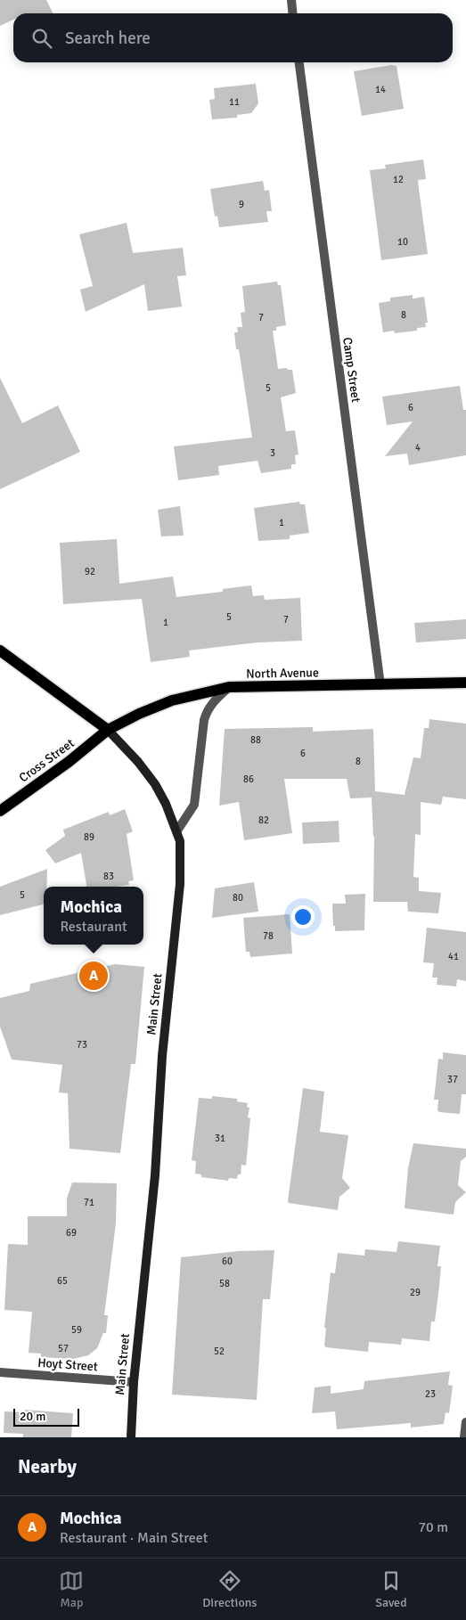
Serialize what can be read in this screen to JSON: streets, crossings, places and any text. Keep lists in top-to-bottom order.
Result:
{
  "streets": {
    "main road": ["North Avenue", "Cross Street", "Main Street"],
    "street": ["Camp Street", "Hoyt Street"]
  },
  "crossings": [
    ["Camp Street", "North Avenue"],
    ["North Avenue", "Cross Street"],
    ["North Avenue", "Main Street"],
    ["Cross Street", "Main Street"],
    ["Main Street", "Hoyt Street"]
  ],
  "house_numbers": [
    "14",
    "11",
    "12",
    "9",
    "10",
    "8",
    "7",
    "5",
    "6",
    "4",
    "3",
    "1",
    "92",
    "5",
    "7",
    "1",
    "88",
    "6",
    "8",
    "86",
    "82",
    "89",
    "83",
    "5",
    "80",
    "78",
    "41",
    "73",
    "37",
    "31",
    "71",
    "69",
    "60",
    "65",
    "58",
    "29",
    "59",
    "57",
    "52",
    "23"
  ],
  "scale_bar": "20 m",
  "page": {
    "search": "Search here",
    "popup": ["Mochica", "Restaurant"],
    "pins": "A",
    "scale": "20 m",
    "heading": "Nearby",
    "list": [
      {
        "mark": "A",
        "name": "Mochica",
        "note": "Restaurant · Main Street",
        "value": "70 m"
      }
    ],
    "nav": ["Map", "Directions", "Saved"]
  }
}
